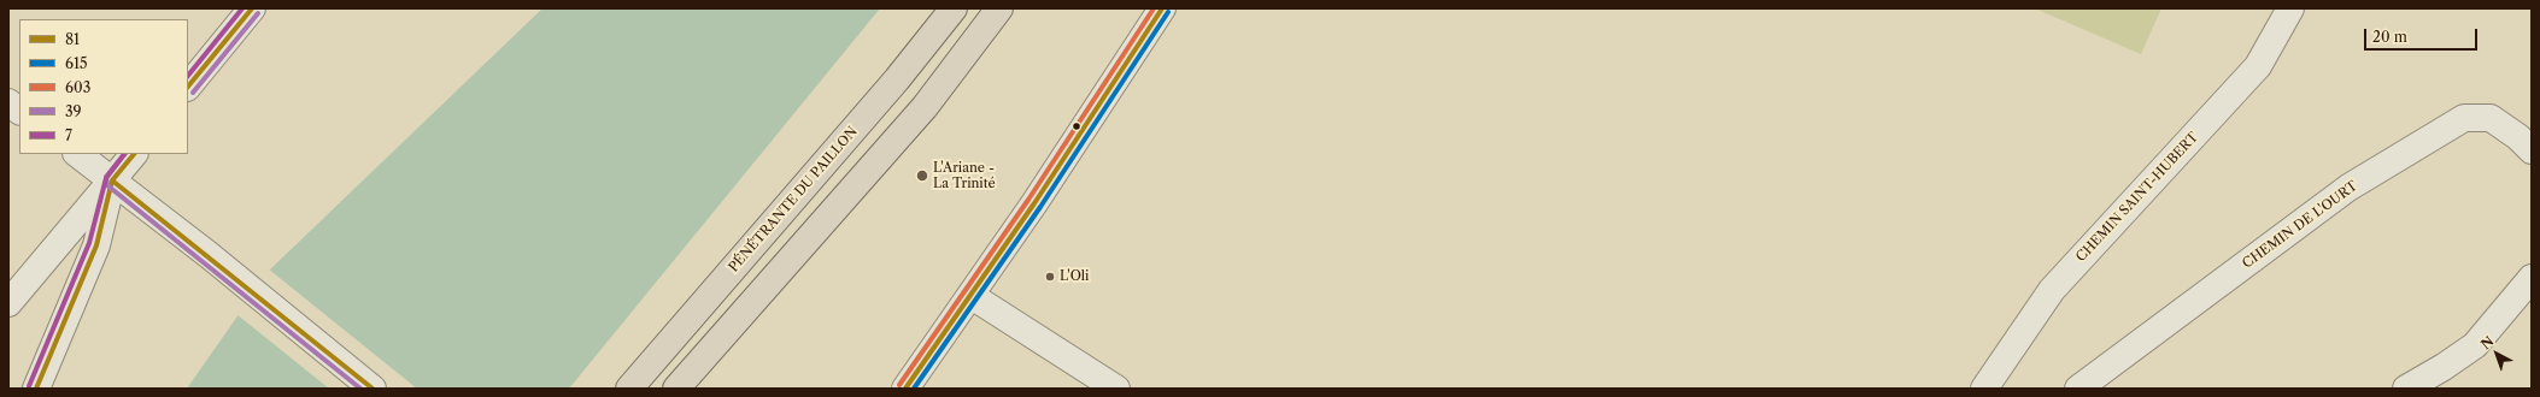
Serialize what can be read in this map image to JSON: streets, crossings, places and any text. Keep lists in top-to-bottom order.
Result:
{
  "streets": {
    "main road": ["PÉNÉTRANTE DU PAILLON"],
    "street": ["CHEMIN SAINT-HUBERT", "CHEMIN DE L'OURT"]
  },
  "places": ["L'Ariane - La Trinité", "L'Oli"],
  "lines": [
    "transit line 81",
    "transit line 603",
    "transit line 7",
    "transit line 615",
    "transit line 39"
  ],
  "legend": [
    "81",
    "615",
    "603",
    "39",
    "7"
  ],
  "scale_bar": "20 m",
  "north": "top left"
}
